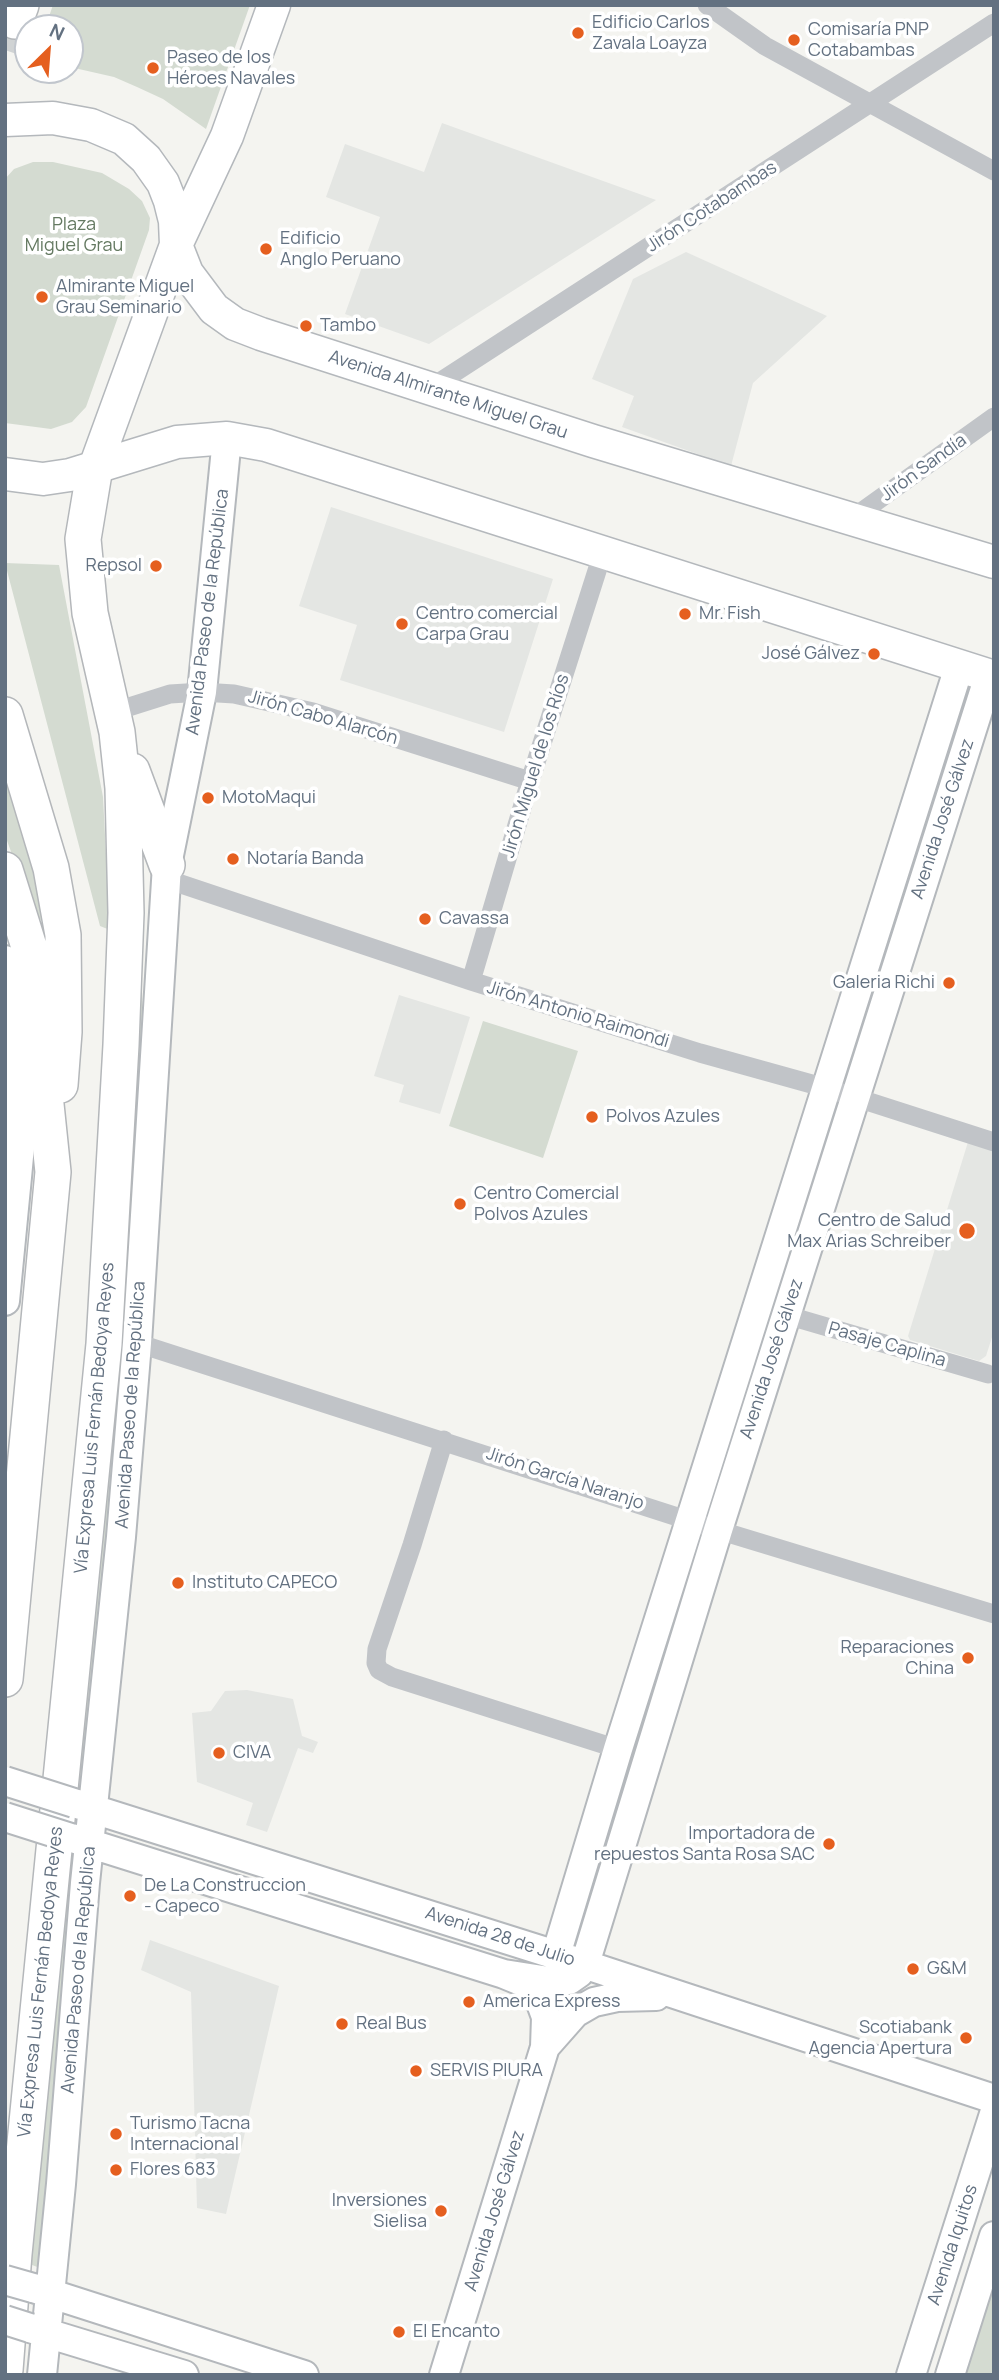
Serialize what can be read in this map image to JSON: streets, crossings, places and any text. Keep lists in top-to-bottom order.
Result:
{
  "streets": {
    "highway": ["Vía Expresa Luis Fernán Bedoya Reyes"],
    "main road": [
      "Avenida Almirante Miguel Grau",
      "Avenida Paseo de la República",
      "Avenida José Gálvez",
      "Avenida 28 de Julio",
      "Avenida Iquitos"
    ],
    "street": [
      "Jirón Cotabambas",
      "Jirón Sandía",
      "Jirón Cabo Alarcón",
      "Jirón Miguel de los Ríos",
      "Jirón Antonio Raimondi",
      "Pasaje Caplina",
      "Jirón García Naranjo"
    ]
  },
  "crossings": [
    ["Jirón Cotabambas", "Avenida Almirante Miguel Grau"],
    ["Avenida Almirante Miguel Grau", "Jirón Sandía"],
    ["Avenida Paseo de la República", "Jirón Cabo Alarcón"],
    ["Avenida Paseo de la República", "Jirón Antonio Raimondi"],
    ["Avenida Paseo de la República", "Jirón García Naranjo"],
    ["Avenida Paseo de la República", "Avenida 28 de Julio"],
    ["Jirón Cabo Alarcón", "Jirón Miguel de los Ríos"],
    ["Jirón Cabo Alarcón", "Vía Expresa Luis Fernán Bedoya Reyes"],
    ["Jirón Miguel de los Ríos", "Jirón Antonio Raimondi"],
    ["Avenida José Gálvez", "Jirón Antonio Raimondi"],
    ["Avenida José Gálvez", "Pasaje Caplina"],
    ["Avenida José Gálvez", "Jirón García Naranjo"],
    ["Avenida José Gálvez", "Avenida 28 de Julio"]
  ],
  "parks": ["Plaza Miguel Grau"],
  "places": [
    "Edificio Carlos Zavala Loayza",
    "Comisaría PNP Cotabambas",
    "Paseo de los Héroes Navales",
    "Edificio Anglo Peruano",
    "Almirante Miguel Grau Seminario",
    "Tambo",
    "Repsol",
    "Mr. Fish",
    "Centro comercial Carpa Grau",
    "José Gálvez",
    "MotoMaqui",
    "Notaría Banda",
    "Cavassa",
    "Galeria Richi",
    "Polvos Azules",
    "Centro Comercial Polvos Azules",
    "Centro de Salud Max Arias Schreiber",
    "Instituto CAPECO",
    "Reparaciones China",
    "CIVA",
    "Importadora de repuestos Santa Rosa SAC",
    "De La Construccion - Capeco",
    "G&M",
    "America Express",
    "Real Bus",
    "Scotiabank Agencia Apertura",
    "SERVIS PIURA",
    "Turismo Tacna Internacional",
    "Flores 683",
    "Inversiones Sielisa",
    "El Encanto"
  ],
  "north": "top right"
}
